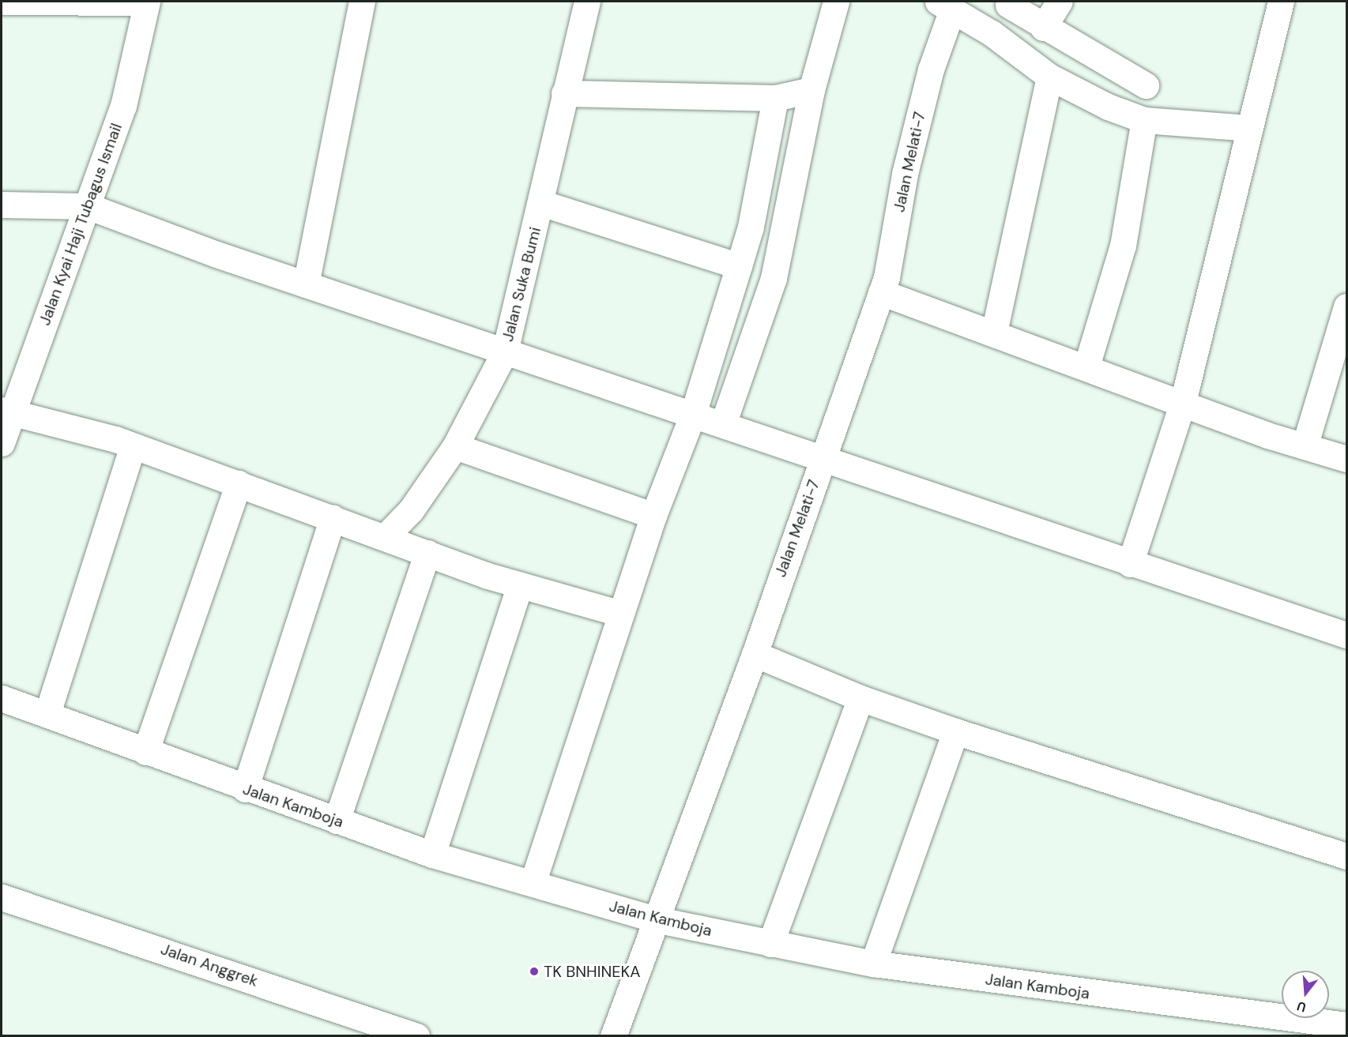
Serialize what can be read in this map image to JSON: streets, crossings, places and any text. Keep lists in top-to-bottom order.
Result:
{
  "streets": {
    "street": [
      "Jalan Melati-7",
      "Jalan Kyai Haji Tubagus Ismail",
      "Jalan Suka Bumi",
      "Jalan Kamboja",
      "Jalan Anggrek"
    ]
  },
  "crossings": [
    ["Jalan Melati-7", "Jalan Kamboja"]
  ],
  "places": ["TK BNHINEKA"],
  "north": "bottom"
}
